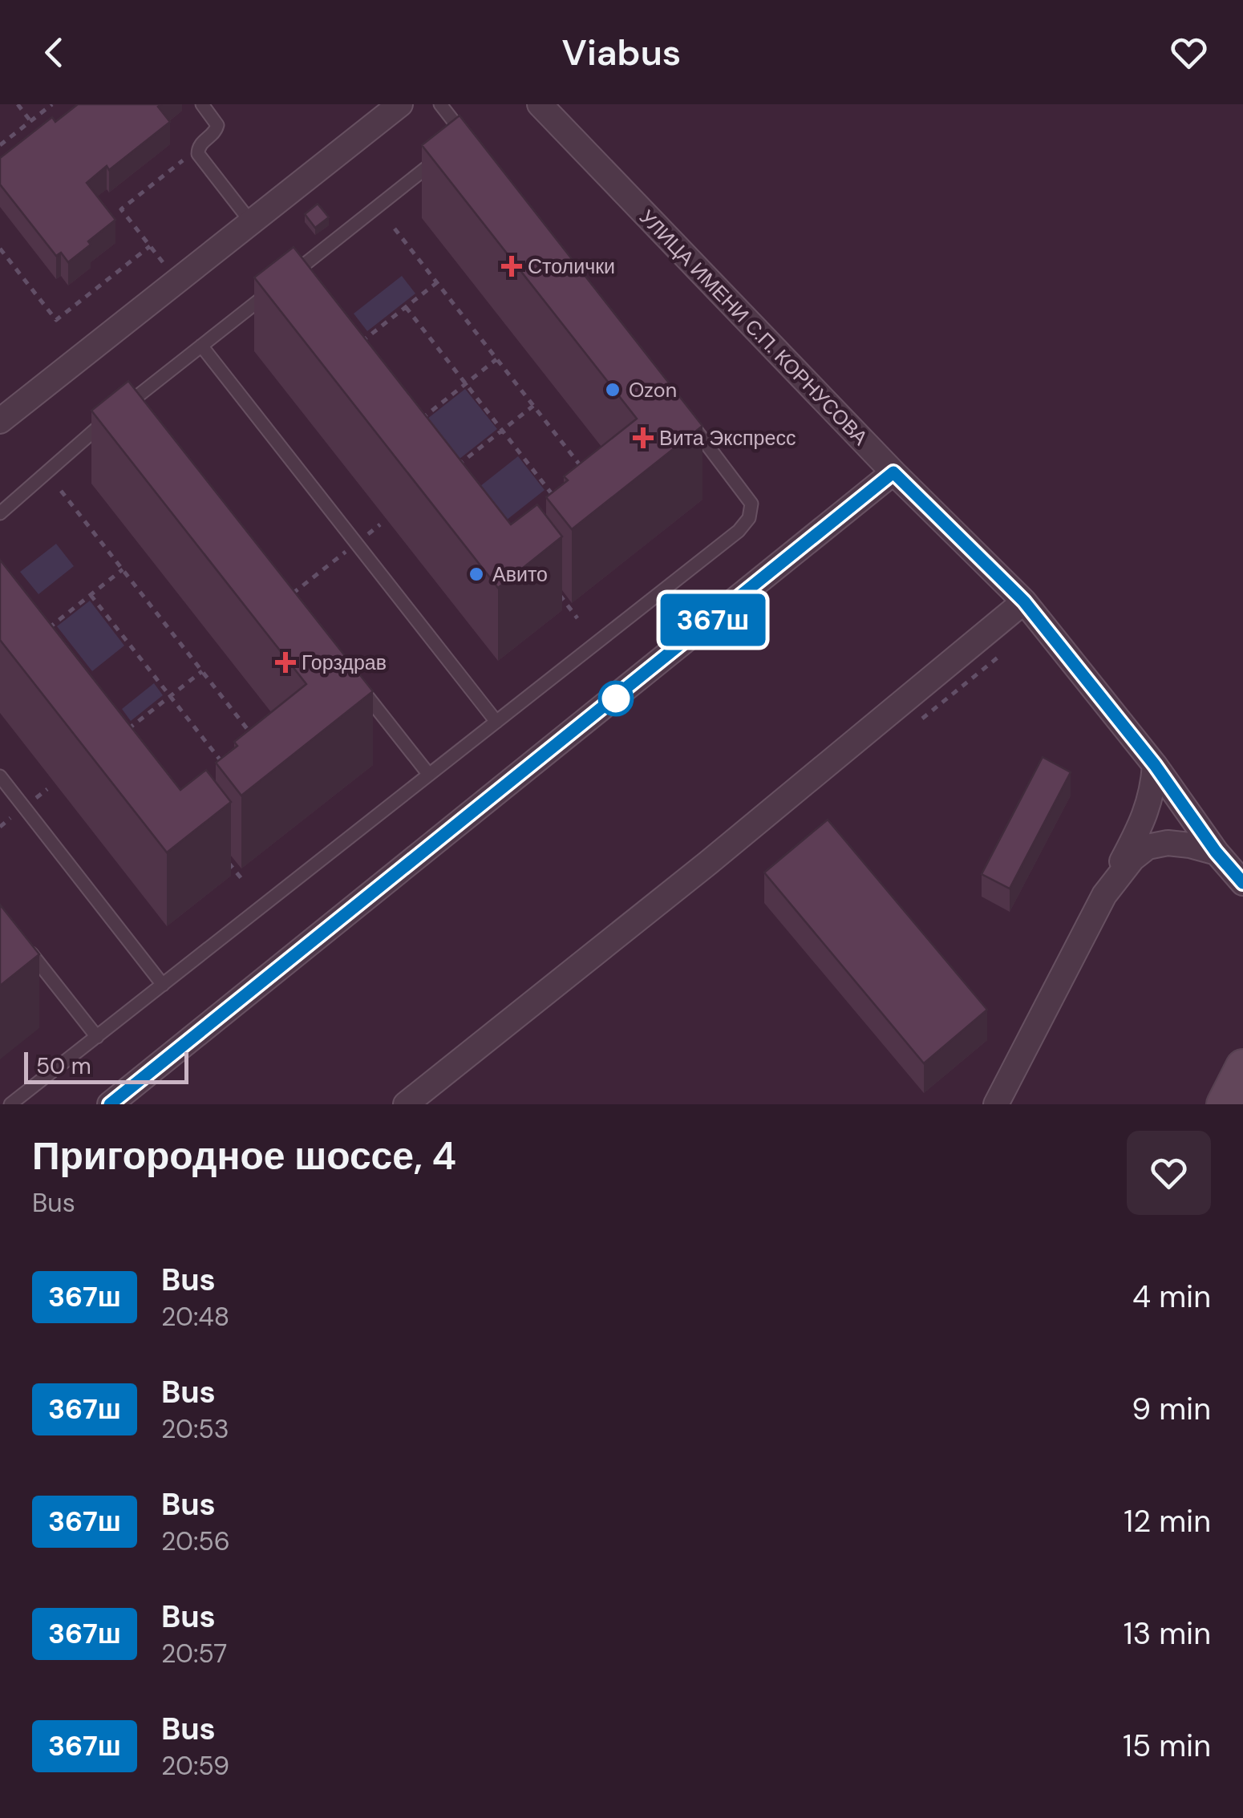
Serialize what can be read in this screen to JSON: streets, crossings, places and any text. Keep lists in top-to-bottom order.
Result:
{
  "streets": {
    "street": ["УЛИЦА ИМЕНИ С.П. КОРНУСОВА"]
  },
  "places": {
    "health": ["Столички", "Вита Экспресс", "Горздрав"],
    "other": ["Ozon", "Авито"]
  },
  "lines": ["bus line 367ш"],
  "scale_bar": "50 m",
  "page": {
    "header": "Viabus",
    "on_map": "367ш",
    "scale": "50 m",
    "heading": ["Пригородное шоссе, 4", "Bus"],
    "list": [
      {
        "mark": "367ш",
        "name": "Bus",
        "note": "20:48",
        "value": "4 min"
      },
      {
        "mark": "367ш",
        "name": "Bus",
        "note": "20:53",
        "value": "9 min"
      },
      {
        "mark": "367ш",
        "name": "Bus",
        "note": "20:56",
        "value": "12 min"
      },
      {
        "mark": "367ш",
        "name": "Bus",
        "note": "20:57",
        "value": "13 min"
      },
      {
        "mark": "367ш",
        "name": "Bus",
        "note": "20:59",
        "value": "15 min"
      }
    ]
  }
}
